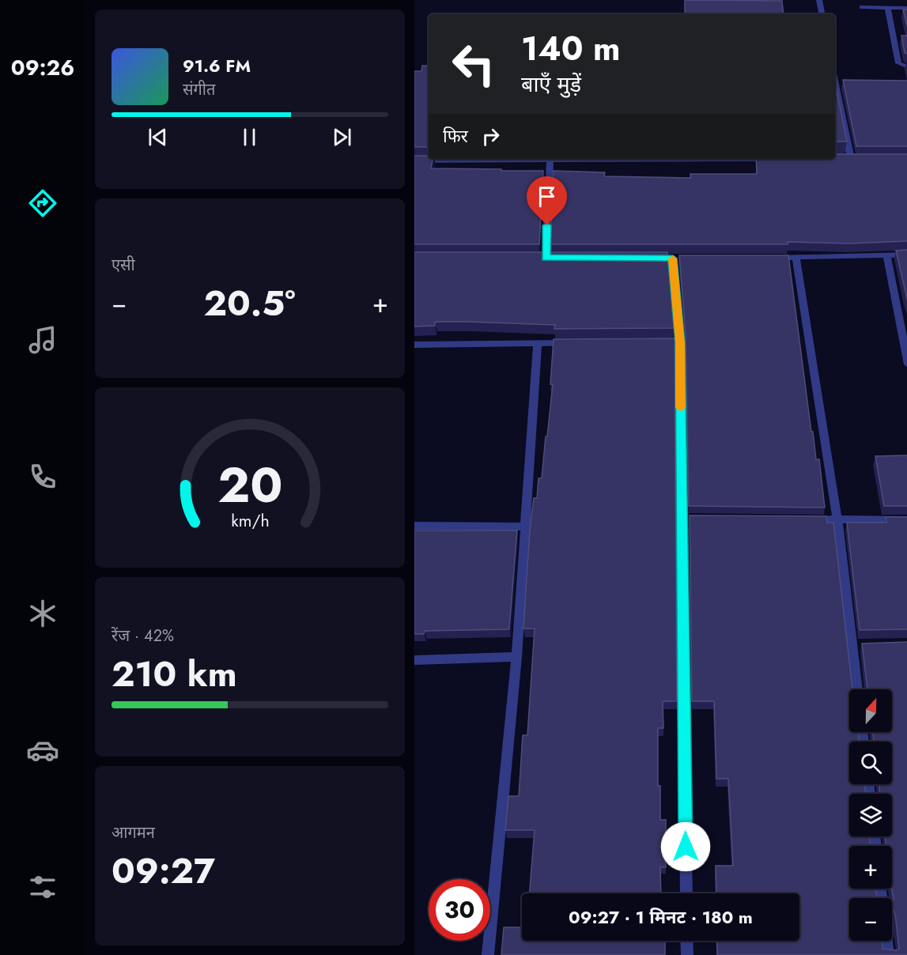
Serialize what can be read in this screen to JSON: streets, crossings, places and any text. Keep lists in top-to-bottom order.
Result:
{
  "north": "top",
  "page": {
    "tabs": "09:26",
    "turn": ["140 m", "बाएँ मुड़ें"],
    "song": ["91.6 FM", "संगीत"],
    "then": "फिर",
    "tile": [
      "एसी",
      ["रेंज · 42%", "210 km"],
      ["आगमन", "09:27"]
    ],
    "heat": ["−", "20.5°", "+"],
    "map_buttons": ["+", "−"],
    "limit": "30",
    "trip": "09:27 · 1 मिनट · 180 m",
    "gauge": ["20", "km/h"]
  }
}
